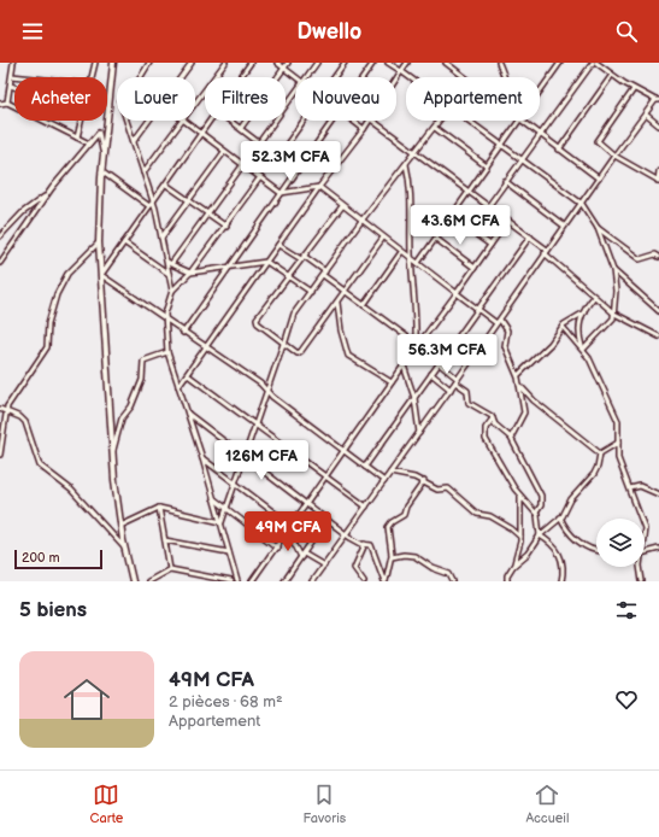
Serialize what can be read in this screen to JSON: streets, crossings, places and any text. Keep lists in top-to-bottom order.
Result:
{
  "scale_bar": "200 m",
  "page": {
    "header": "Dwello",
    "chip": [
      "Acheter",
      "Louer",
      "Filtres",
      "Nouveau",
      "Appartement"
    ],
    "price": [
      "52.3M CFA",
      "43.6M CFA",
      "56.3M CFA",
      "126M CFA",
      "49M CFA"
    ],
    "scale": "200 m",
    "heading": "5 biens",
    "list": [
      {
        "name": "49M CFA",
        "note": "2 pièces · 68 m² · Appartement"
      }
    ],
    "tabs": ["Carte", "Favoris", "Accueil"]
  }
}
